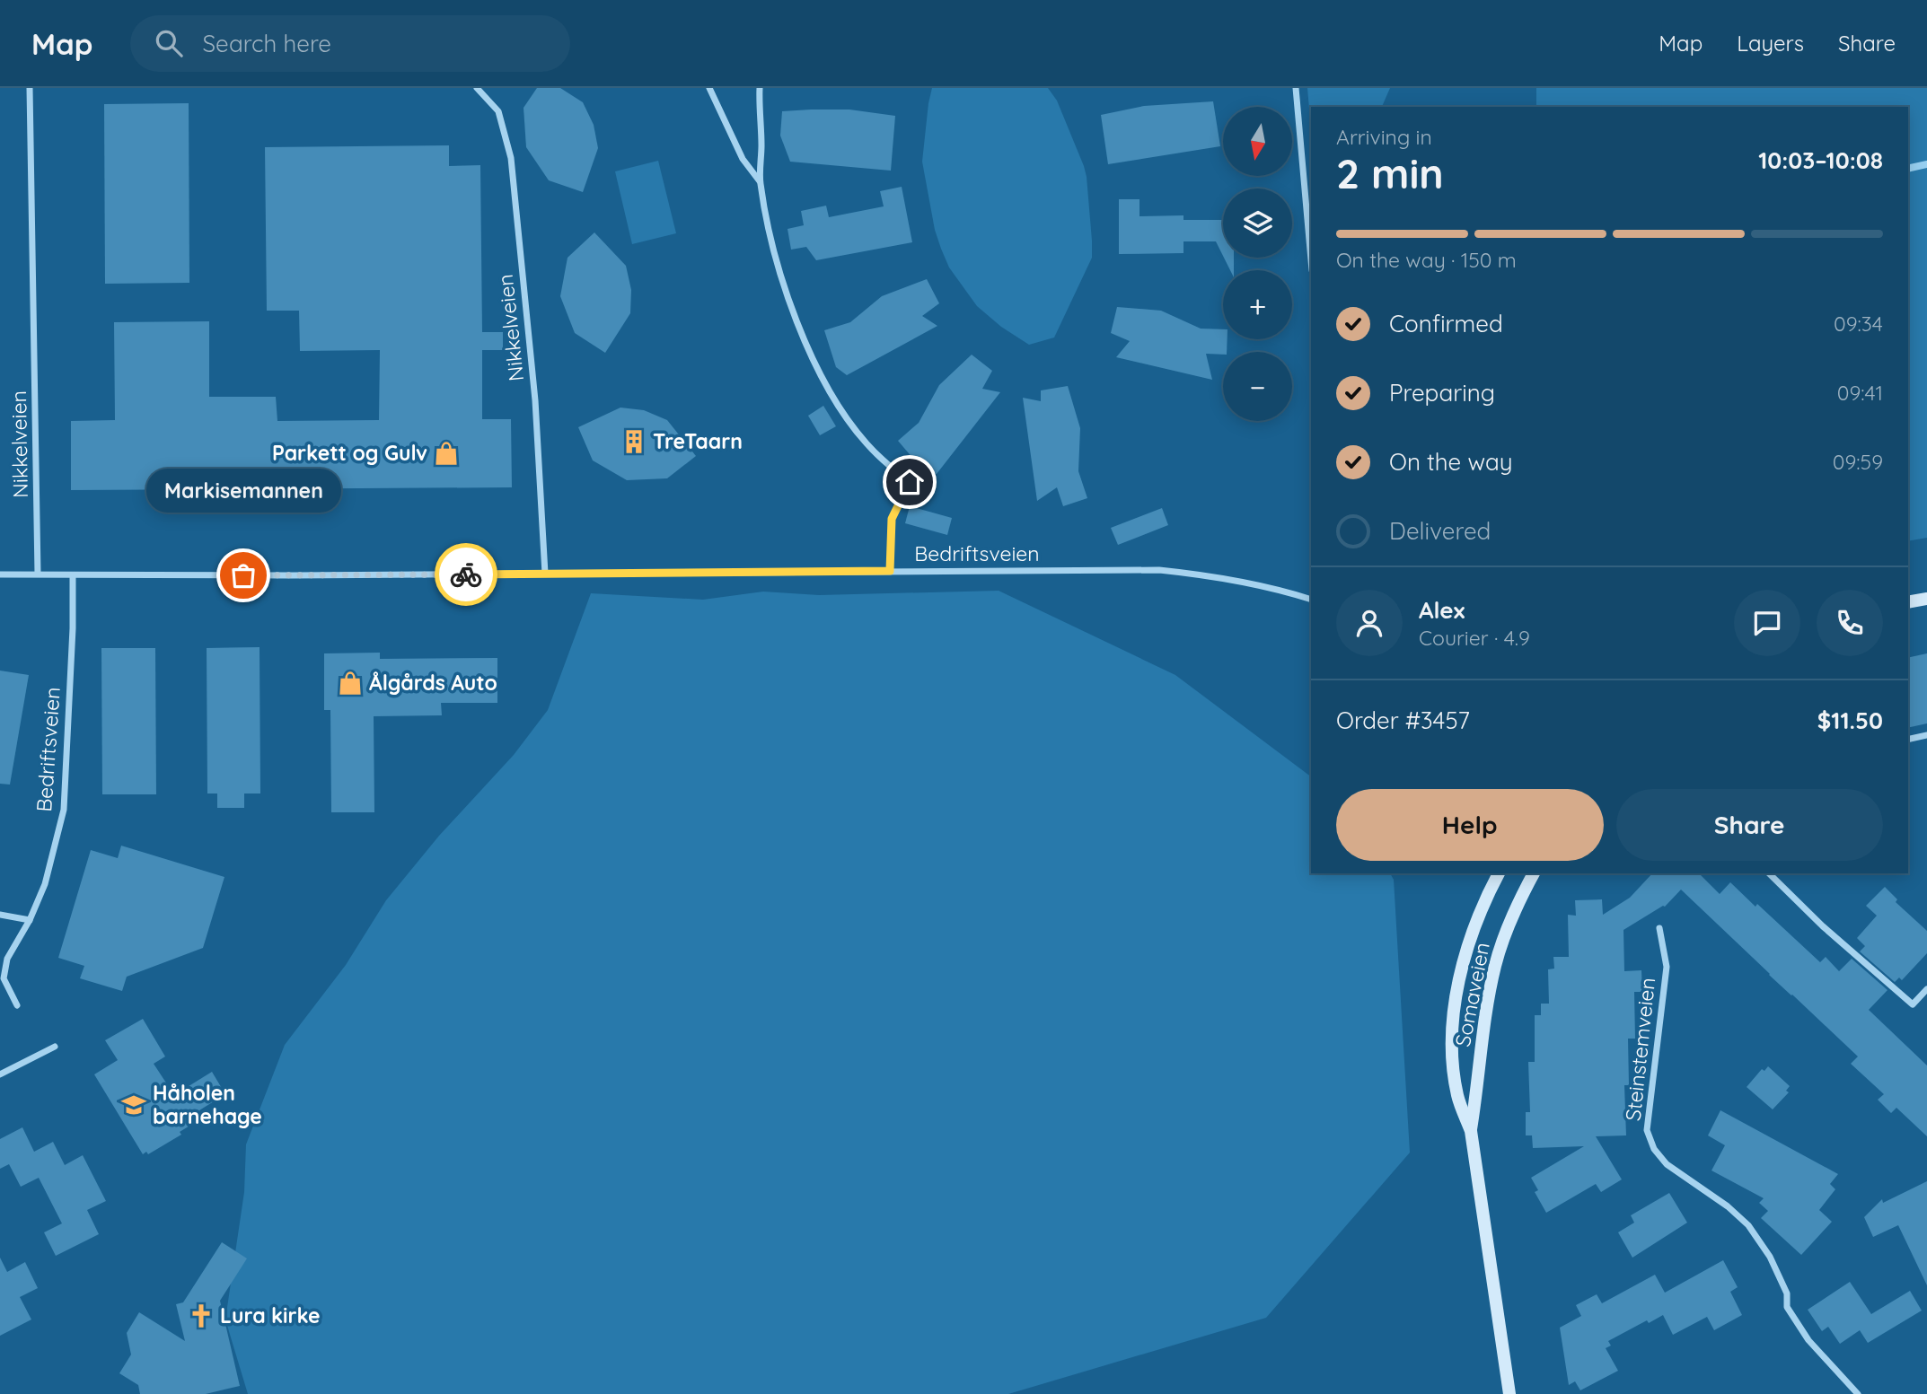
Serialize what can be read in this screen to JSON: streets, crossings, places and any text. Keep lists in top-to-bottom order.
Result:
{
  "streets": {
    "main road": ["Somaveien"],
    "street": ["Nikkelveien", "Bedriftsveien", "Steinstemveien"]
  },
  "crossings": [
    ["Nikkelveien", "Bedriftsveien"]
  ],
  "places": {
    "building": ["TreTaarn"],
    "shop": ["Parkett og Gulv", "Ålgårds Auto"],
    "other": ["Markisemannen"],
    "school or university": ["Håholen barnehage"],
    "church": ["Lura kirke"]
  },
  "north": "bottom",
  "page": {
    "header": "Map",
    "search": "Search here",
    "nav": ["Map", "Layers", "Share"],
    "map_buttons": ["+", "−"],
    "heading": ["2 min", "Arriving in", "10:03–10:08"],
    "panel": [
      "Alex",
      "Courier · 4.9",
      "Order #3457",
      "$11.50"
    ],
    "bar": "On the way · 150 m",
    "list": [
      ["Confirmed", "09:34"],
      ["Preparing", "09:41"],
      ["On the way", "09:59"],
      "Delivered"
    ],
    "bubble": "Markisemannen",
    "buttons": ["Help", "Share"]
  }
}
